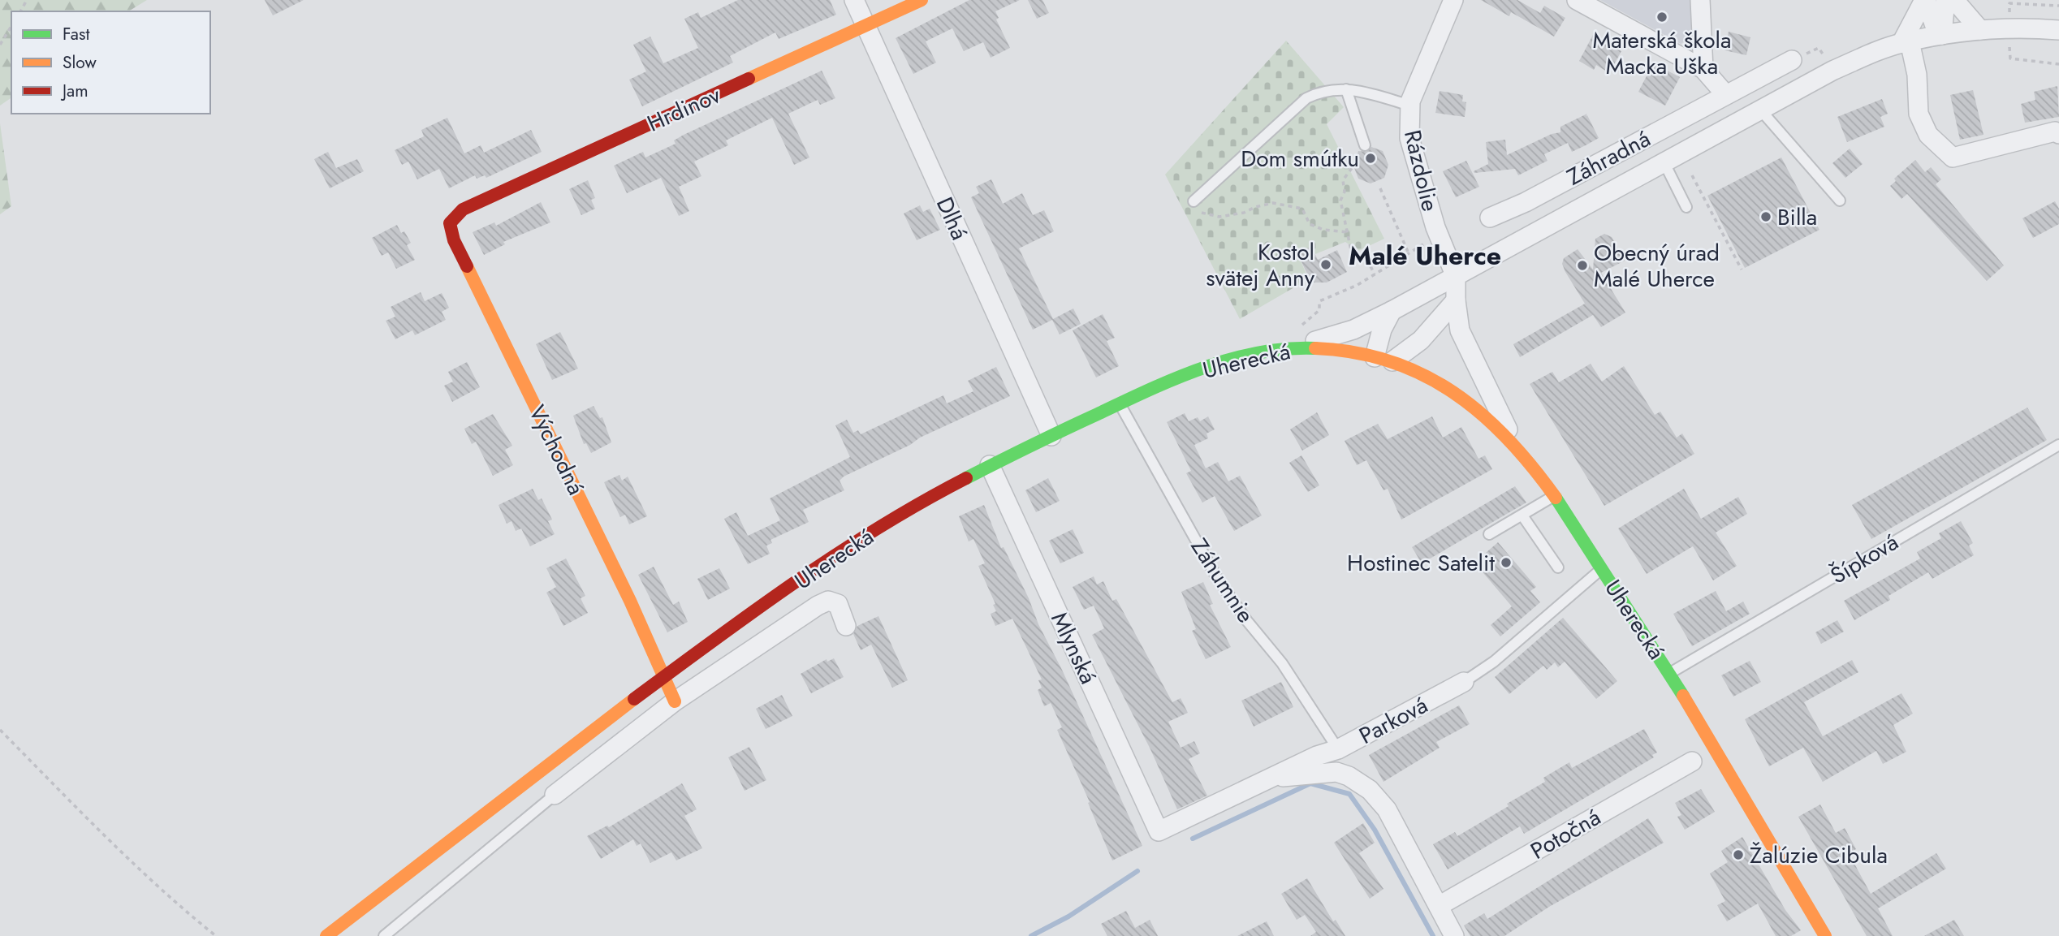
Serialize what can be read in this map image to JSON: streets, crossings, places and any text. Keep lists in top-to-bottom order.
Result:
{
  "streets": {
    "main road": ["Hrdinov", "Uherecká", "Východná"],
    "street": [
      "Záhradná",
      "Rázdolie",
      "Dlhá",
      "Mlynská",
      "Parková",
      "Potočná"
    ],
    "lane": ["Šípková", "Záhumnie"]
  },
  "crossings": [
    ["Hrdinov", "Dlhá"],
    ["Hrdinov", "Východná"],
    ["Rázdolie", "Uherecká"],
    ["Dlhá", "Uherecká"],
    ["Uherecká", "Východná"],
    ["Uherecká", "Šípková"],
    ["Uherecká", "Záhumnie"],
    ["Uherecká", "Mlynská"],
    ["Uherecká", "Parková"],
    ["Záhumnie", "Parková"],
    ["Mlynská", "Parková"]
  ],
  "districts": ["Malé Uherce"],
  "places": [
    "Materská škola Macka Uška",
    "Dom smútku",
    "Billa",
    "Kostol svätej Anny",
    "Obecný úrad Malé Uherce",
    "Hostinec Satelit",
    "Žalúzie Cibula"
  ],
  "legend": ["Fast", "Slow", "Jam"]
}
